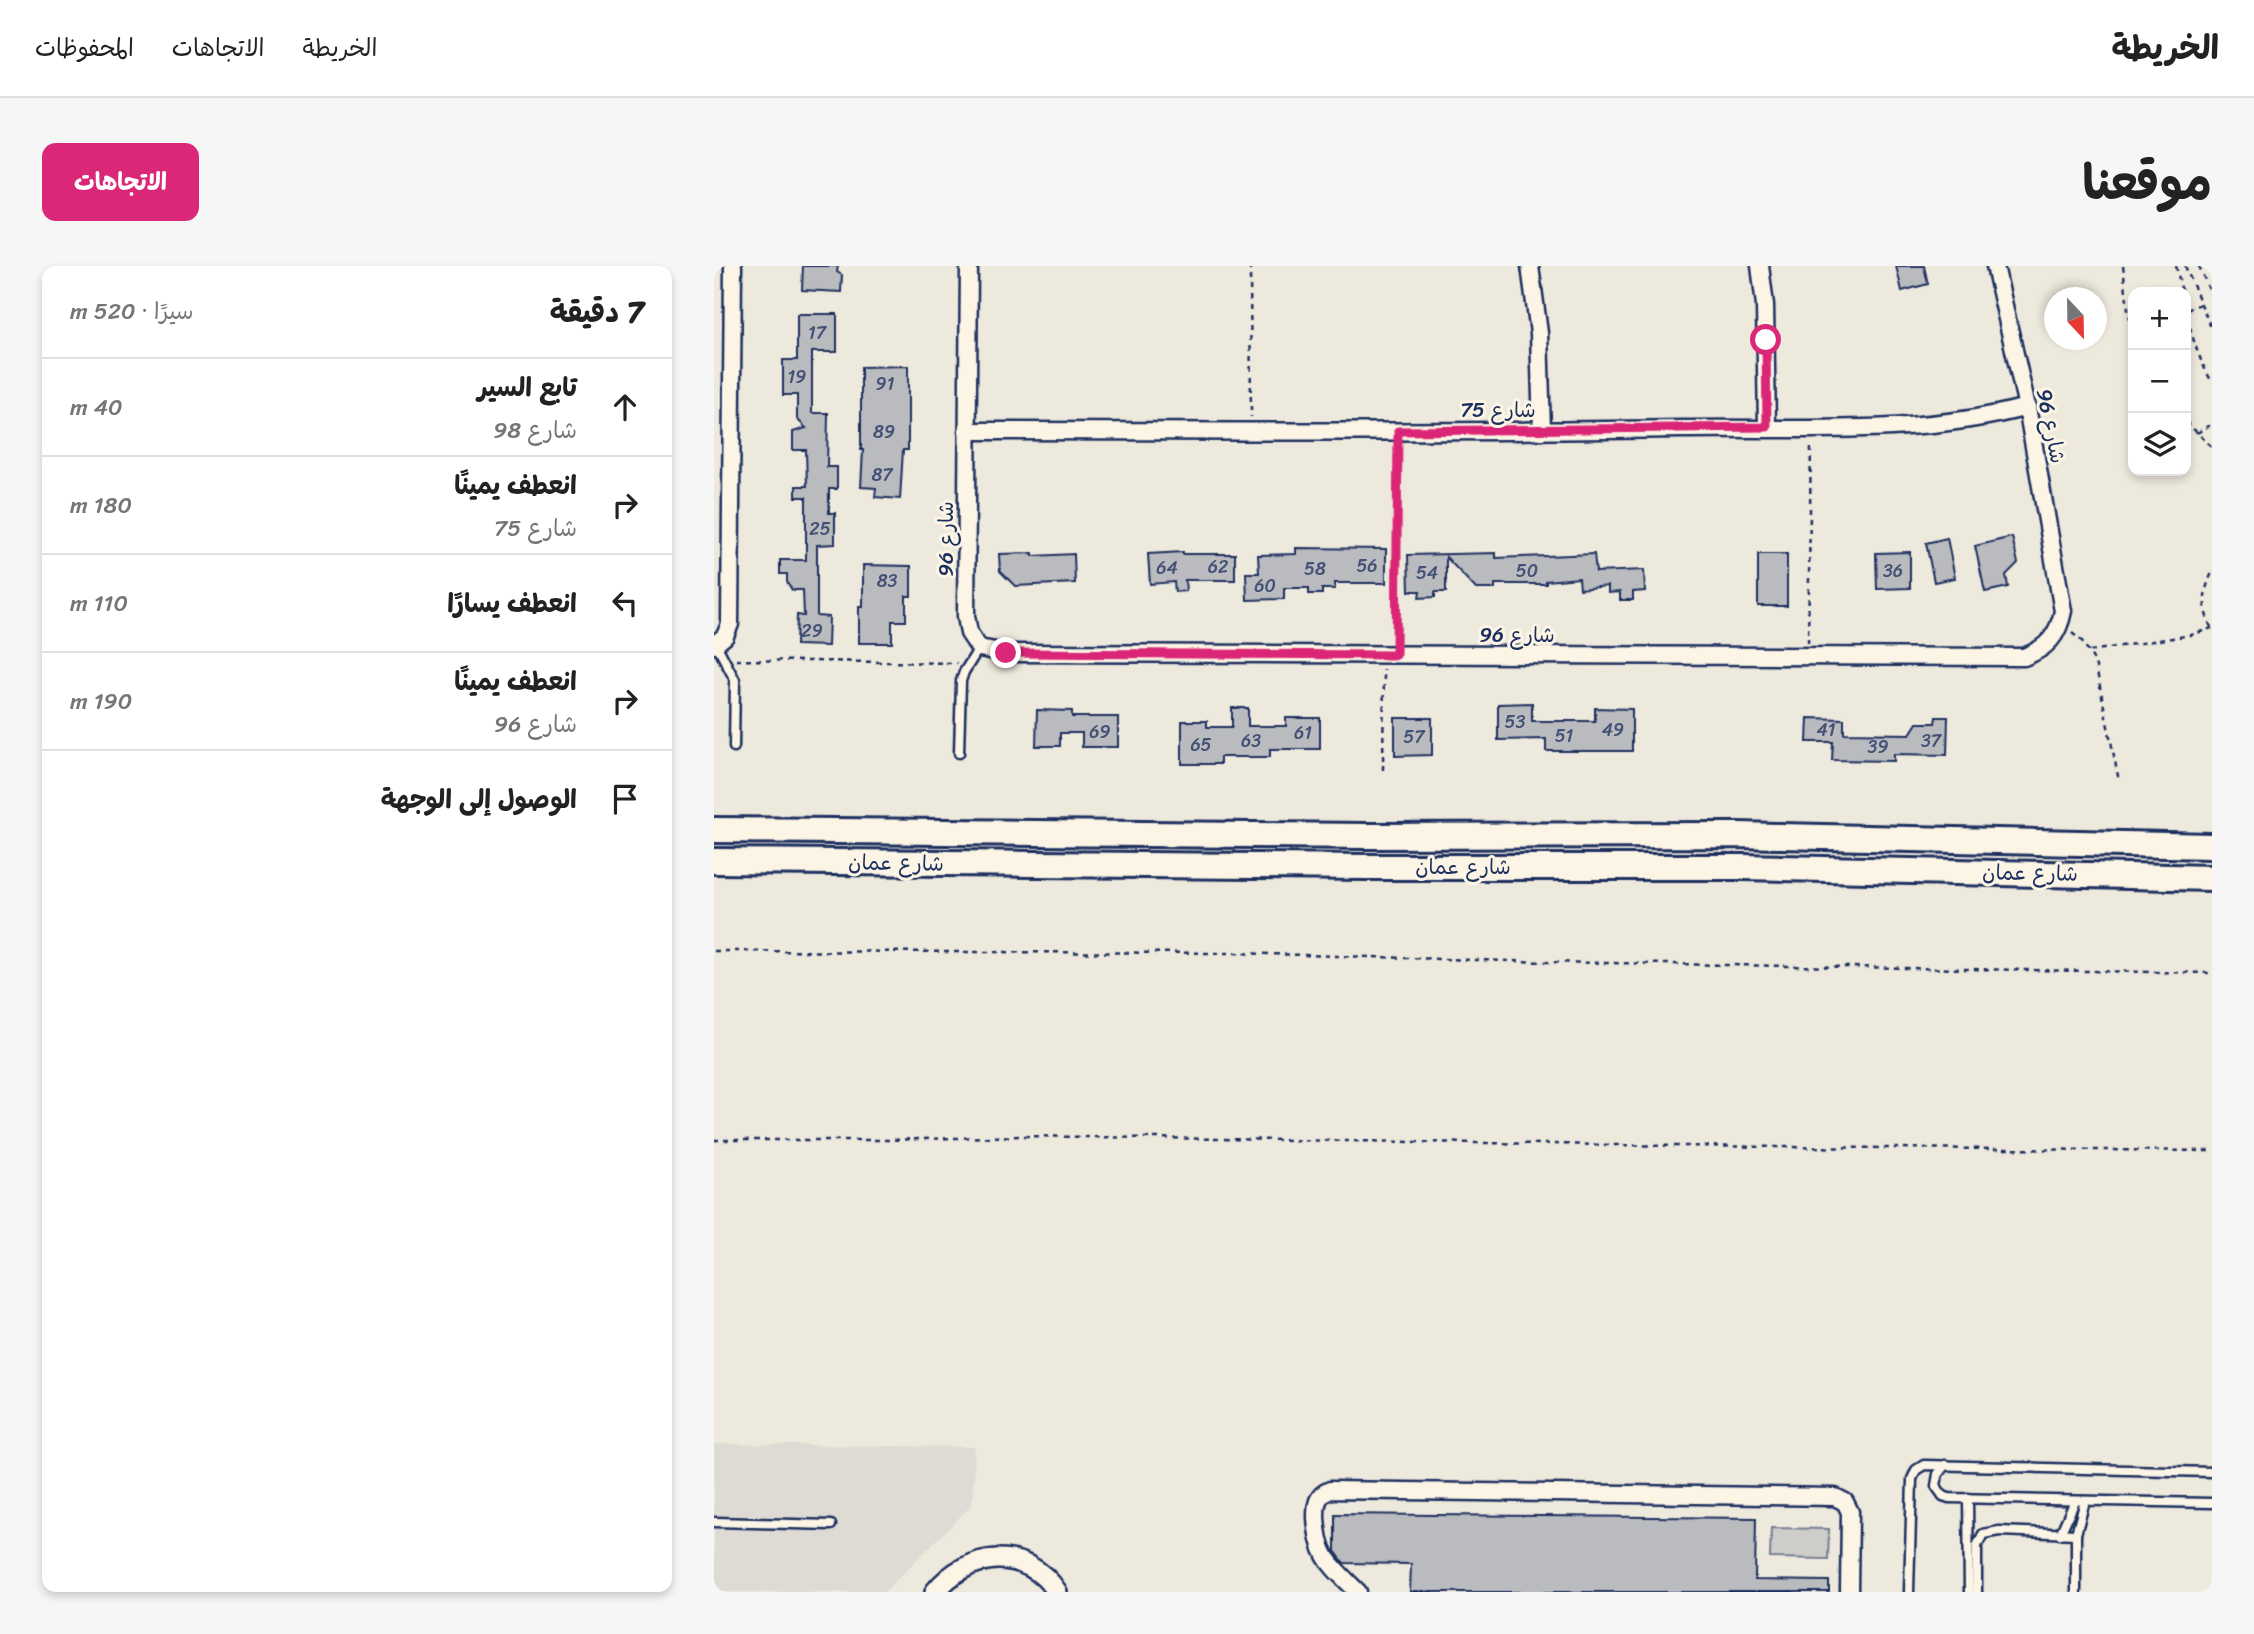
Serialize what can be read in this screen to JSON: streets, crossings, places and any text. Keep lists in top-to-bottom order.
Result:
{
  "streets": {
    "main road": ["شارع عمان"],
    "street": ["شارع 75", "شارع 96"]
  },
  "crossings": [
    ["شارع 75", "شارع 96"]
  ],
  "house_numbers": [
    "17",
    "19",
    "91",
    "89",
    "87",
    "25",
    "56",
    "62",
    "64",
    "58",
    "50",
    "36",
    "54",
    "83",
    "60",
    "29",
    "53",
    "49",
    "41",
    "69",
    "61",
    "51",
    "57",
    "63",
    "37",
    "65",
    "39"
  ],
  "north": "bottom",
  "page": {
    "header": "الخريطة",
    "nav": ["الخريطة", "الاتجاهات", "المحفوظات"],
    "title": "موقعنا",
    "buttons": "الاتجاهات",
    "heading": ["7 دقيقة", "سيرًا · 520 m"],
    "map_buttons": ["+", "−"],
    "list": [
      ["تابع السير", "شارع 98", "40 m"],
      ["انعطف يمينًا", "شارع 75", "180 m"],
      ["انعطف يسارًا", "110 m"],
      ["انعطف يمينًا", "شارع 96", "190 m"],
      "الوصول إلى الوجهة"
    ]
  }
}
